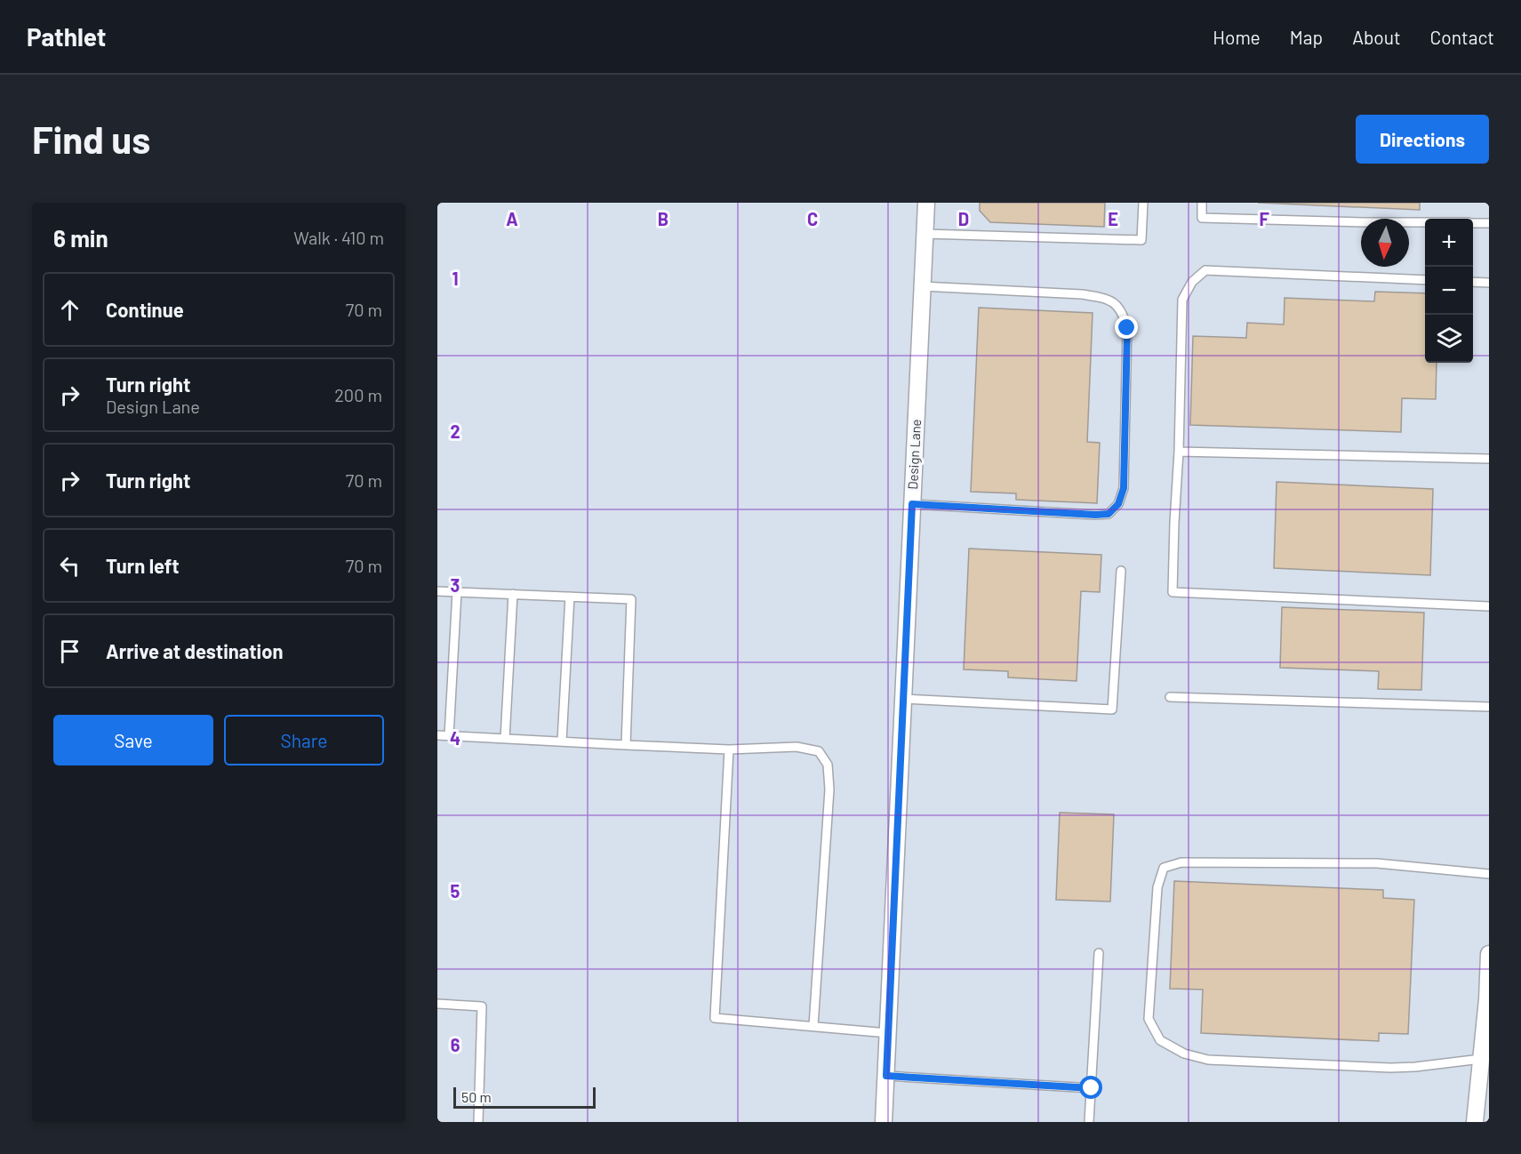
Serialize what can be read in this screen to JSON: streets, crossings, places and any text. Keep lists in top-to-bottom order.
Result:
{
  "streets": {
    "street": ["Design Lane"]
  },
  "scale_bar": "50 m",
  "north": "bottom",
  "page": {
    "header": "Pathlet",
    "nav": [
      "Home",
      "Map",
      "About",
      "Contact"
    ],
    "buttons": [
      "Directions",
      ["Save", "Share"]
    ],
    "title": "Find us",
    "heading": ["6 min", "Walk · 410 m"],
    "map_buttons": ["+", "−"],
    "list": [
      ["Continue", "70 m"],
      ["Turn right", "Design Lane", "200 m"],
      ["Turn right", "70 m"],
      ["Turn left", "70 m"],
      "Arrive at destination"
    ],
    "scale": "50 m"
  },
  "grid": {
    "columns": [
      "A",
      "B",
      "C",
      "D",
      "E",
      "F"
    ],
    "rows": [
      "1",
      "2",
      "3",
      "4",
      "5",
      "6"
    ]
  }
}
